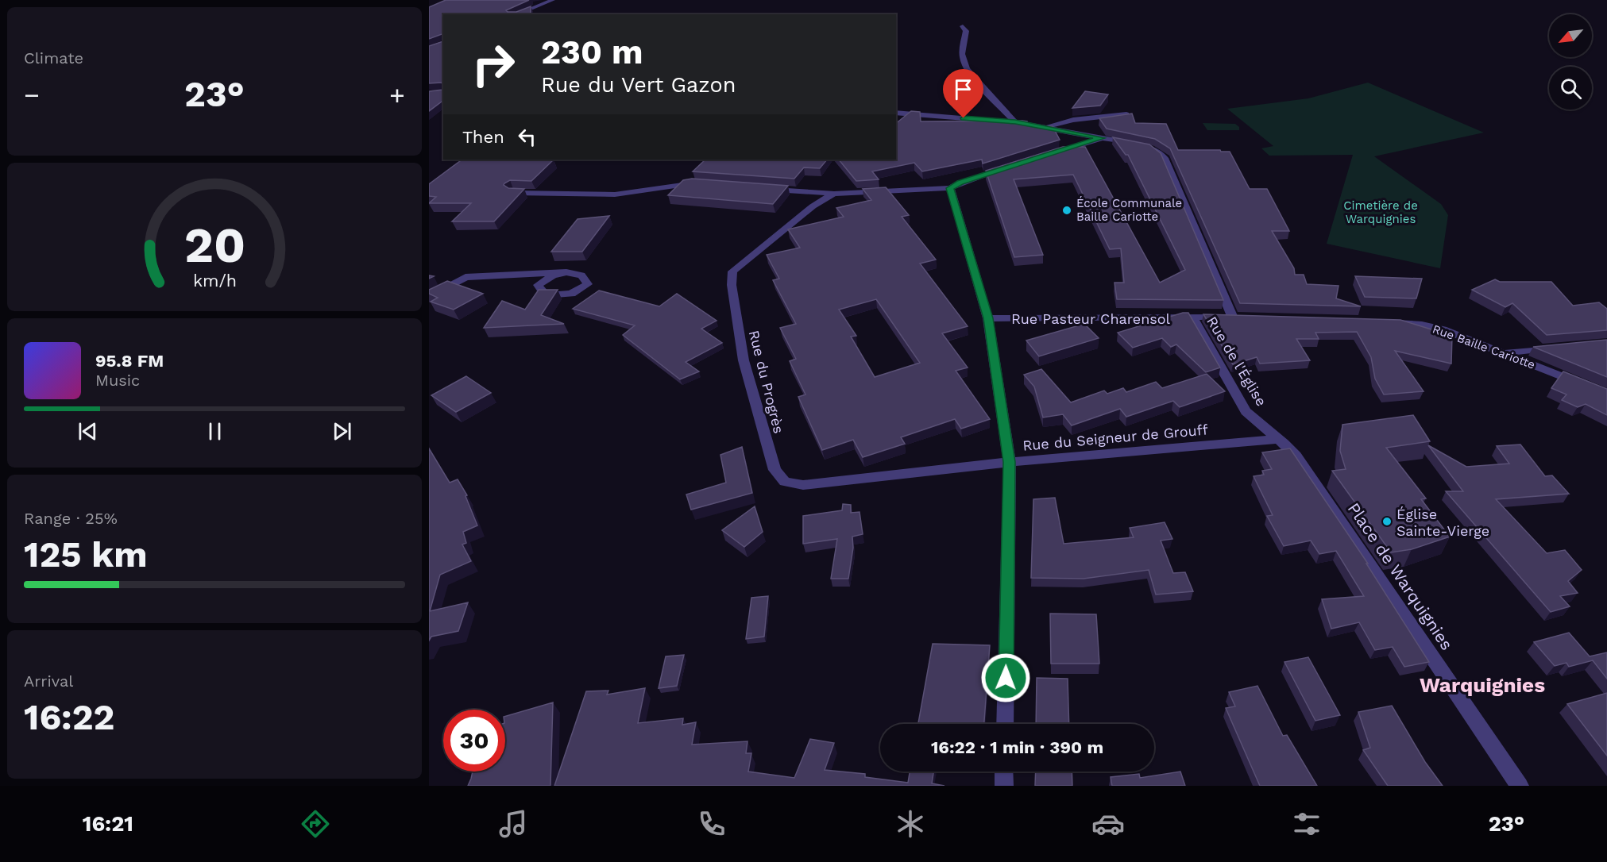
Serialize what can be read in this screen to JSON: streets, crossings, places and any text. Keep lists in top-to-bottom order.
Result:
{
  "streets": {
    "street": [
      "Rue Pasteur Charensol",
      "Rue Baille Cariotte",
      "Rue de l'Église",
      "Rue du Progrès",
      "Rue du Seigneur de Grouff",
      "Place de Warquignies"
    ]
  },
  "crossings": [
    ["Rue Pasteur Charensol", "Rue de l'Église"],
    ["Rue Pasteur Charensol", "Rue du Progrès"],
    ["Rue Pasteur Charensol", "Rue du Seigneur de Grouff"],
    ["Rue de l'Église", "Rue du Seigneur de Grouff"],
    ["Rue de l'Église", "Place de Warquignies"],
    ["Rue du Progrès", "Rue du Seigneur de Grouff"],
    ["Rue du Seigneur de Grouff", "Place de Warquignies"]
  ],
  "districts": ["Warquignies"],
  "parks": ["Cimetière de Warquignies"],
  "places": ["École Communale Baille Cariotte", "Église Sainte-Vierge"],
  "north": "bottom left",
  "page": {
    "tile": [
      "Climate",
      ["Range · 25%", "125 km"],
      ["Arrival", "16:22"]
    ],
    "turn": ["230 m", "Rue du Vert Gazon"],
    "heat": ["−", "23°", "+"],
    "then": "Then",
    "song": ["95.8 FM", "Music"],
    "limit": "30",
    "trip": "16:22 · 1 min · 390 m",
    "tabs": ["16:21", "23°"],
    "gauge": ["20", "km/h"]
  }
}
